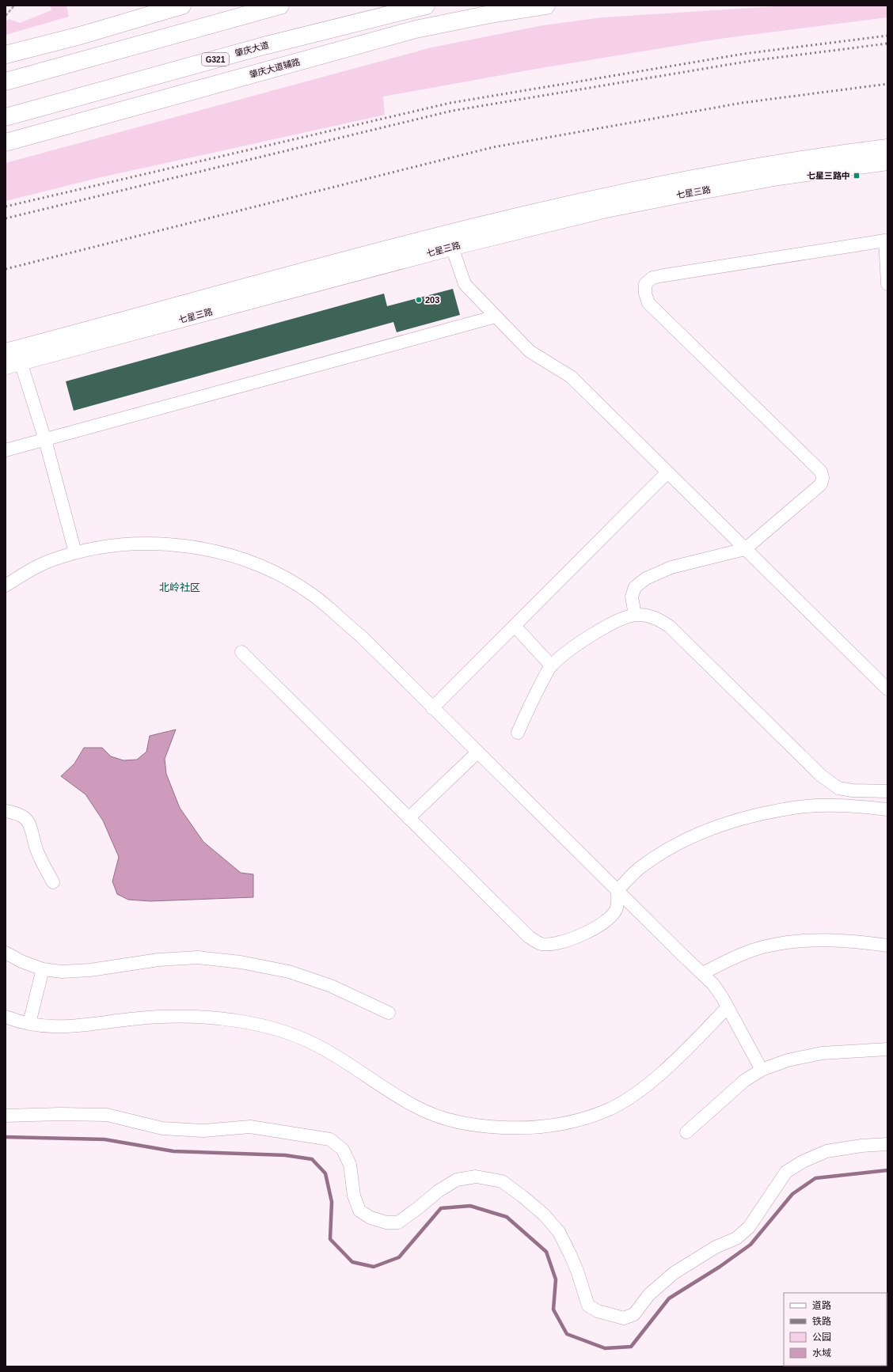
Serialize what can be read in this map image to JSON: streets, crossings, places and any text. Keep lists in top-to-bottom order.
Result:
{
  "streets": {
    "main road": [
      "肇庆大道",
      "G321",
      "肇庆大道辅路",
      "七星三路"
    ]
  },
  "districts": ["北岭社区"],
  "places": {
    "transit": ["七星三路中"],
    "other": ["203"]
  },
  "legend": [
    "道路",
    "铁路",
    "公园",
    "水域"
  ]
}
